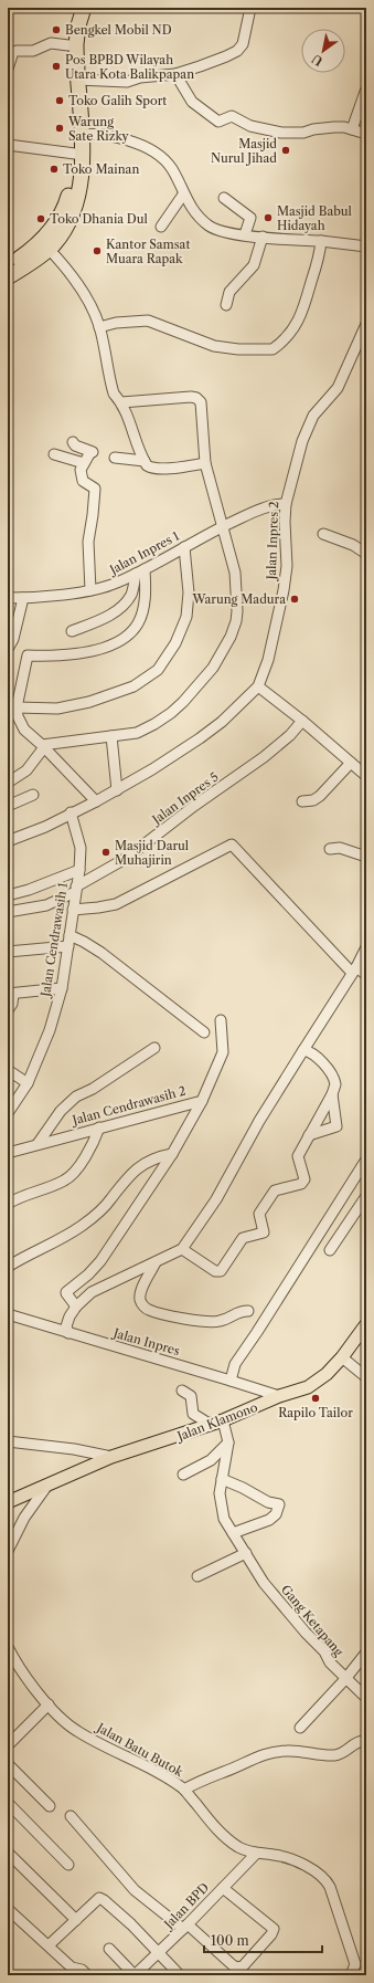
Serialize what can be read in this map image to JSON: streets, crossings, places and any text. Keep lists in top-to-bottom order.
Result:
{
  "streets": {
    "main road": ["Jalan Klamono"],
    "street": [
      "Jalan Inpres 2",
      "Jalan Inpres 1",
      "Jalan Inpres 5",
      "Jalan Cendrawasih 1",
      "Jalan Cendrawasih 2",
      "Jalan Inpres",
      "Gang Ketapang",
      "Jalan Batu Butok",
      "Jalan BPD"
    ]
  },
  "crossings": [
    ["Jalan Inpres 2", "Jalan Inpres 1"],
    ["Jalan Inpres 5", "Jalan Cendrawasih 1"],
    ["Jalan Inpres", "Jalan Klamono"],
    ["Jalan Batu Butok", "Jalan BPD"]
  ],
  "places": [
    "Bengkel Mobil ND",
    "Pos BPBD Wilayah Utara Kota Balikpapan",
    "Toko Galih Sport",
    "Warung Sate Rizky",
    "Masjid Nurul Jihad",
    "Toko Mainan",
    "Masjid Babul Hidayah",
    "Toko Dhania Dul",
    "Kantor Samsat Muara Rapak",
    "Warung Madura",
    "Masjid Darul Muhajirin",
    "Rapilo Tailor"
  ],
  "scale_bar": "100 m",
  "north": "bottom left"
}
